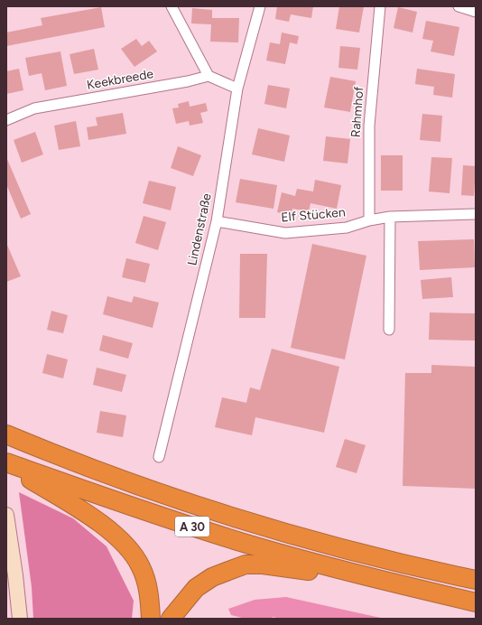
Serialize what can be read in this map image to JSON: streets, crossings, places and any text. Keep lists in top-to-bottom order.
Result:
{
  "streets": {
    "highway": ["A 30"],
    "street": [
      "Keekbreede",
      "Rahmhof",
      "Elf Stücken",
      "Lindenstraße"
    ]
  },
  "crossings": [
    ["Rahmhof", "Elf Stücken"],
    ["Elf Stücken", "Lindenstraße"]
  ]
}
